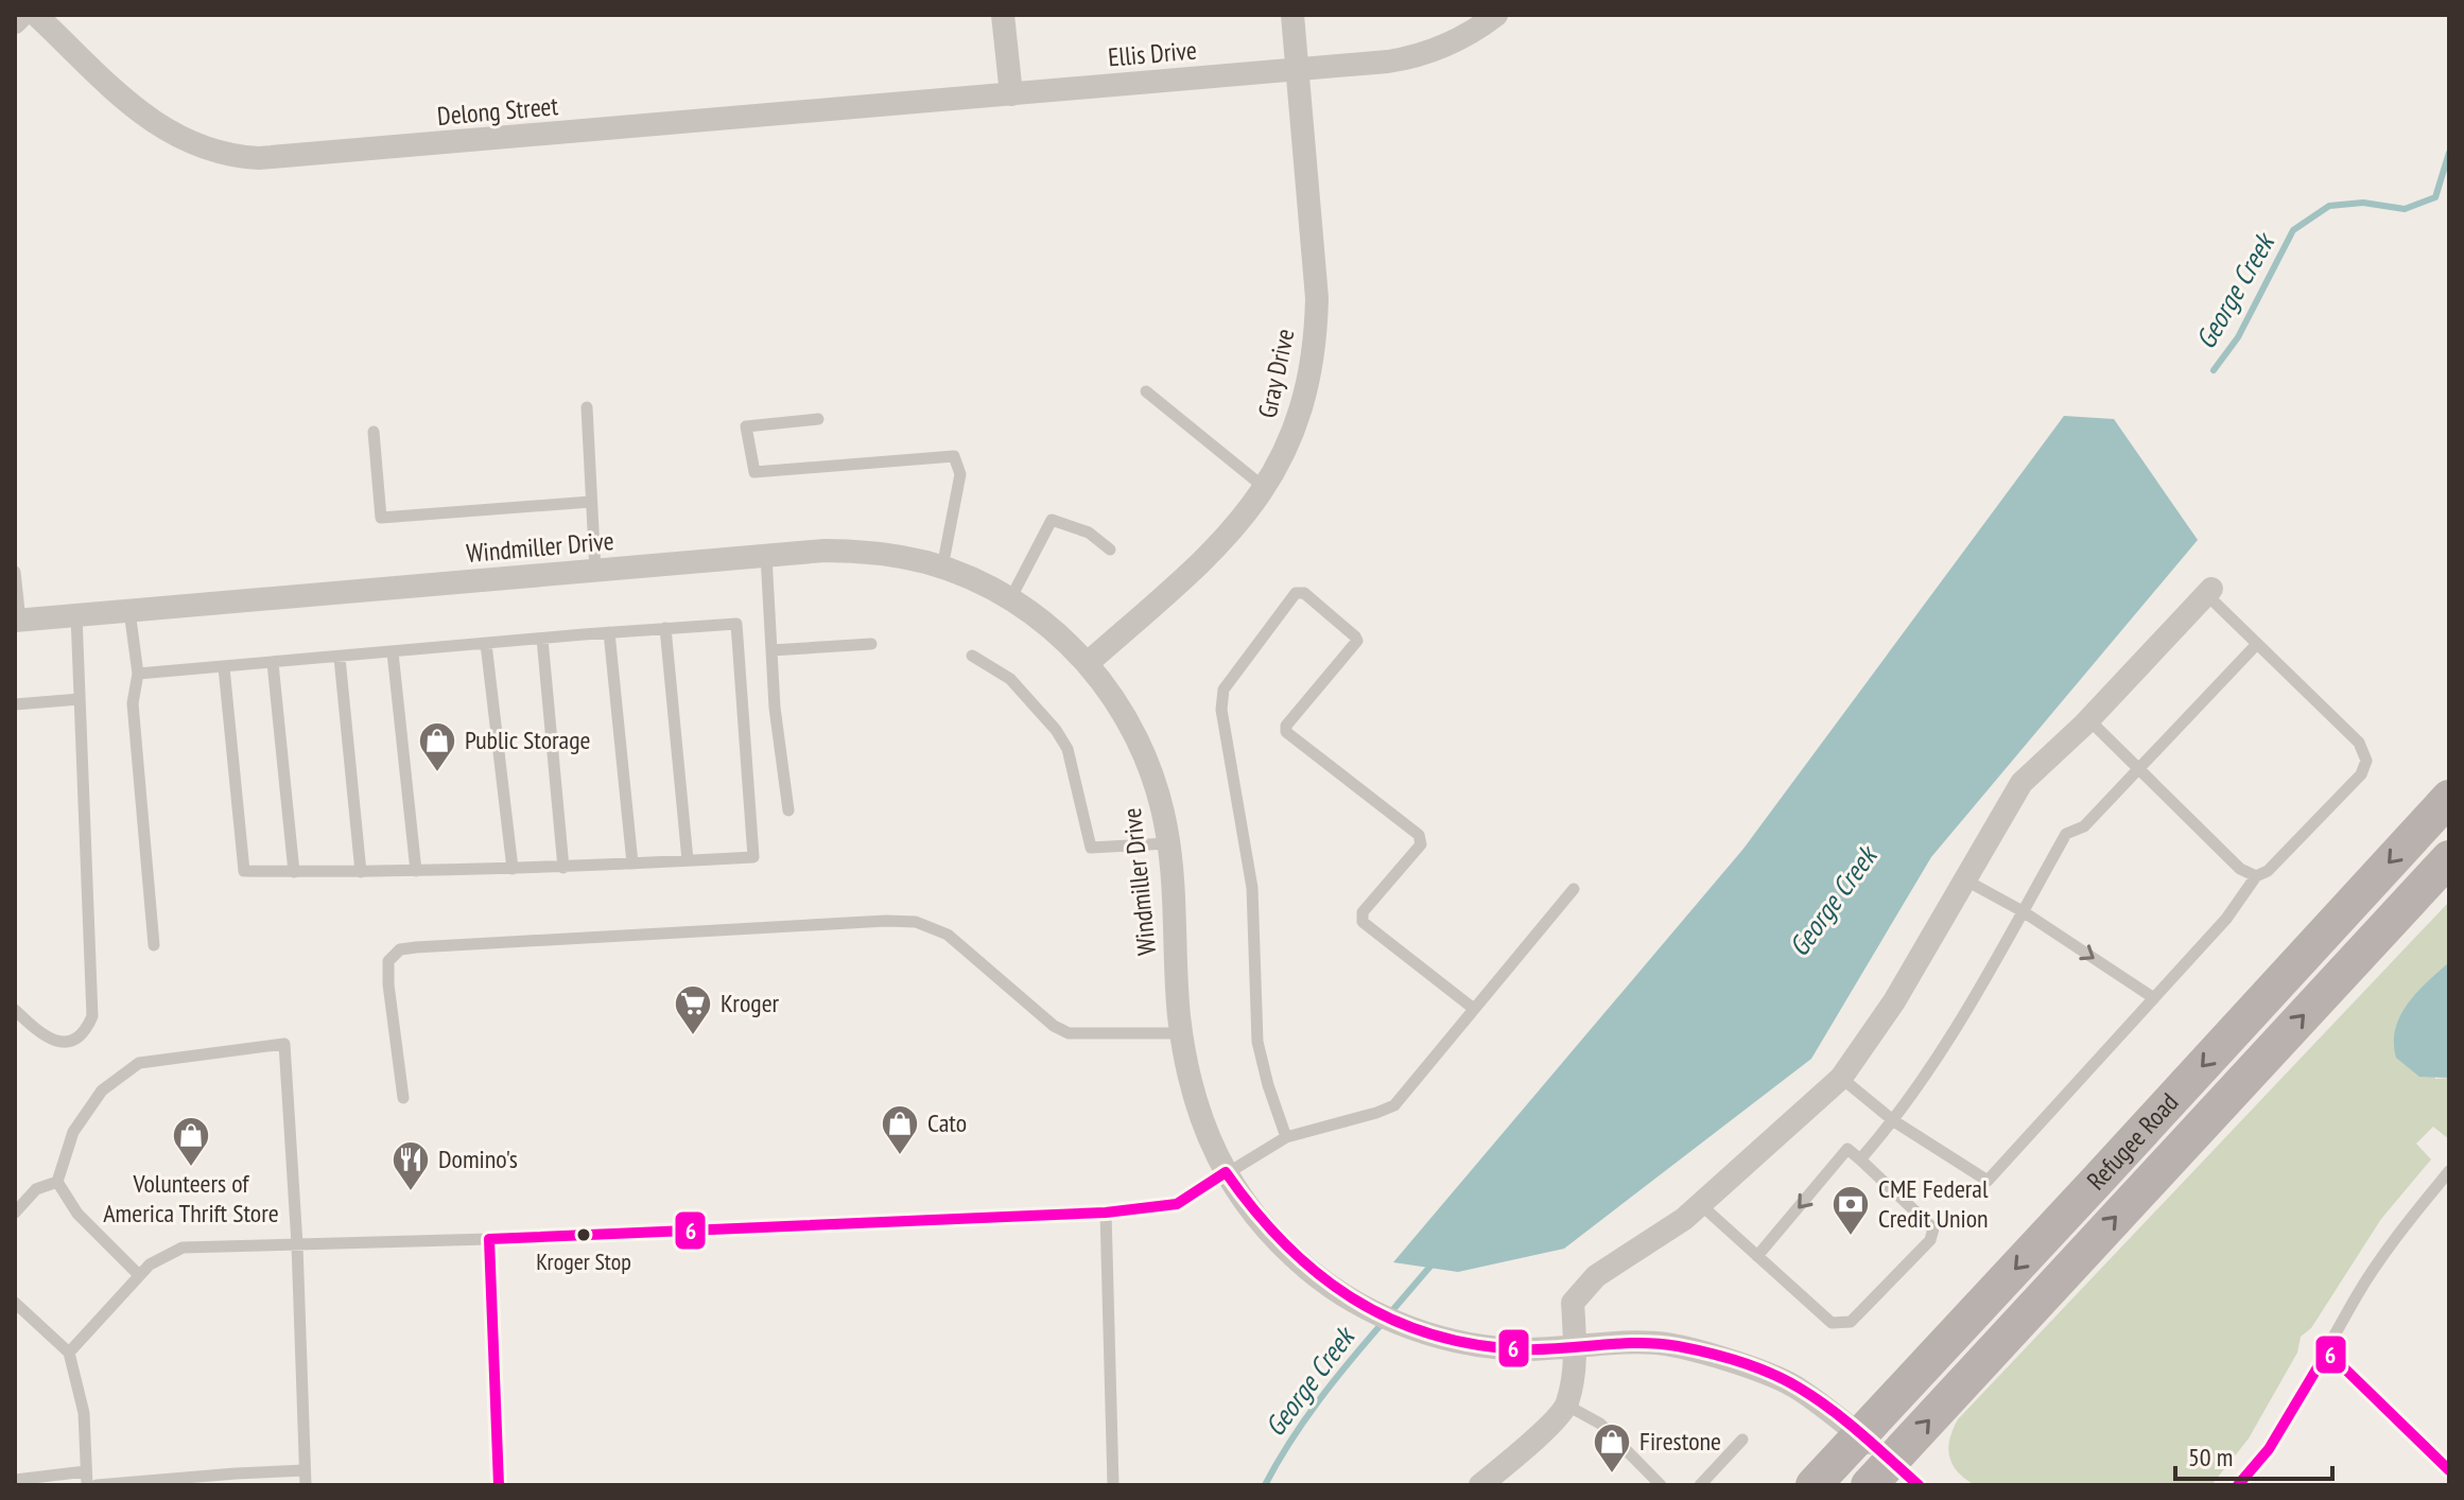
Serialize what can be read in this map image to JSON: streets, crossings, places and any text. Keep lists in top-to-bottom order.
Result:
{
  "streets": {
    "main road": ["Refugee Road"],
    "street": [
      "Ellis Drive",
      "Delong Street",
      "Gray Drive",
      "Windmiller Drive"
    ]
  },
  "crossings": [
    ["Ellis Drive", "Delong Street"],
    ["Ellis Drive", "Gray Drive"],
    ["Gray Drive", "Windmiller Drive"],
    ["Windmiller Drive", "Refugee Road"]
  ],
  "water": ["George Creek"],
  "places": {
    "shop": [
      "Public Storage",
      "Cato",
      "Volunteers of America Thrift Store",
      "Firestone"
    ],
    "supermarket": ["Kroger"],
    "restaurant": ["Domino's"],
    "other": ["Kroger Stop"],
    "bank": ["CME Federal Credit Union"]
  },
  "lines": ["transit line 6"],
  "scale_bar": "50 m"
}
